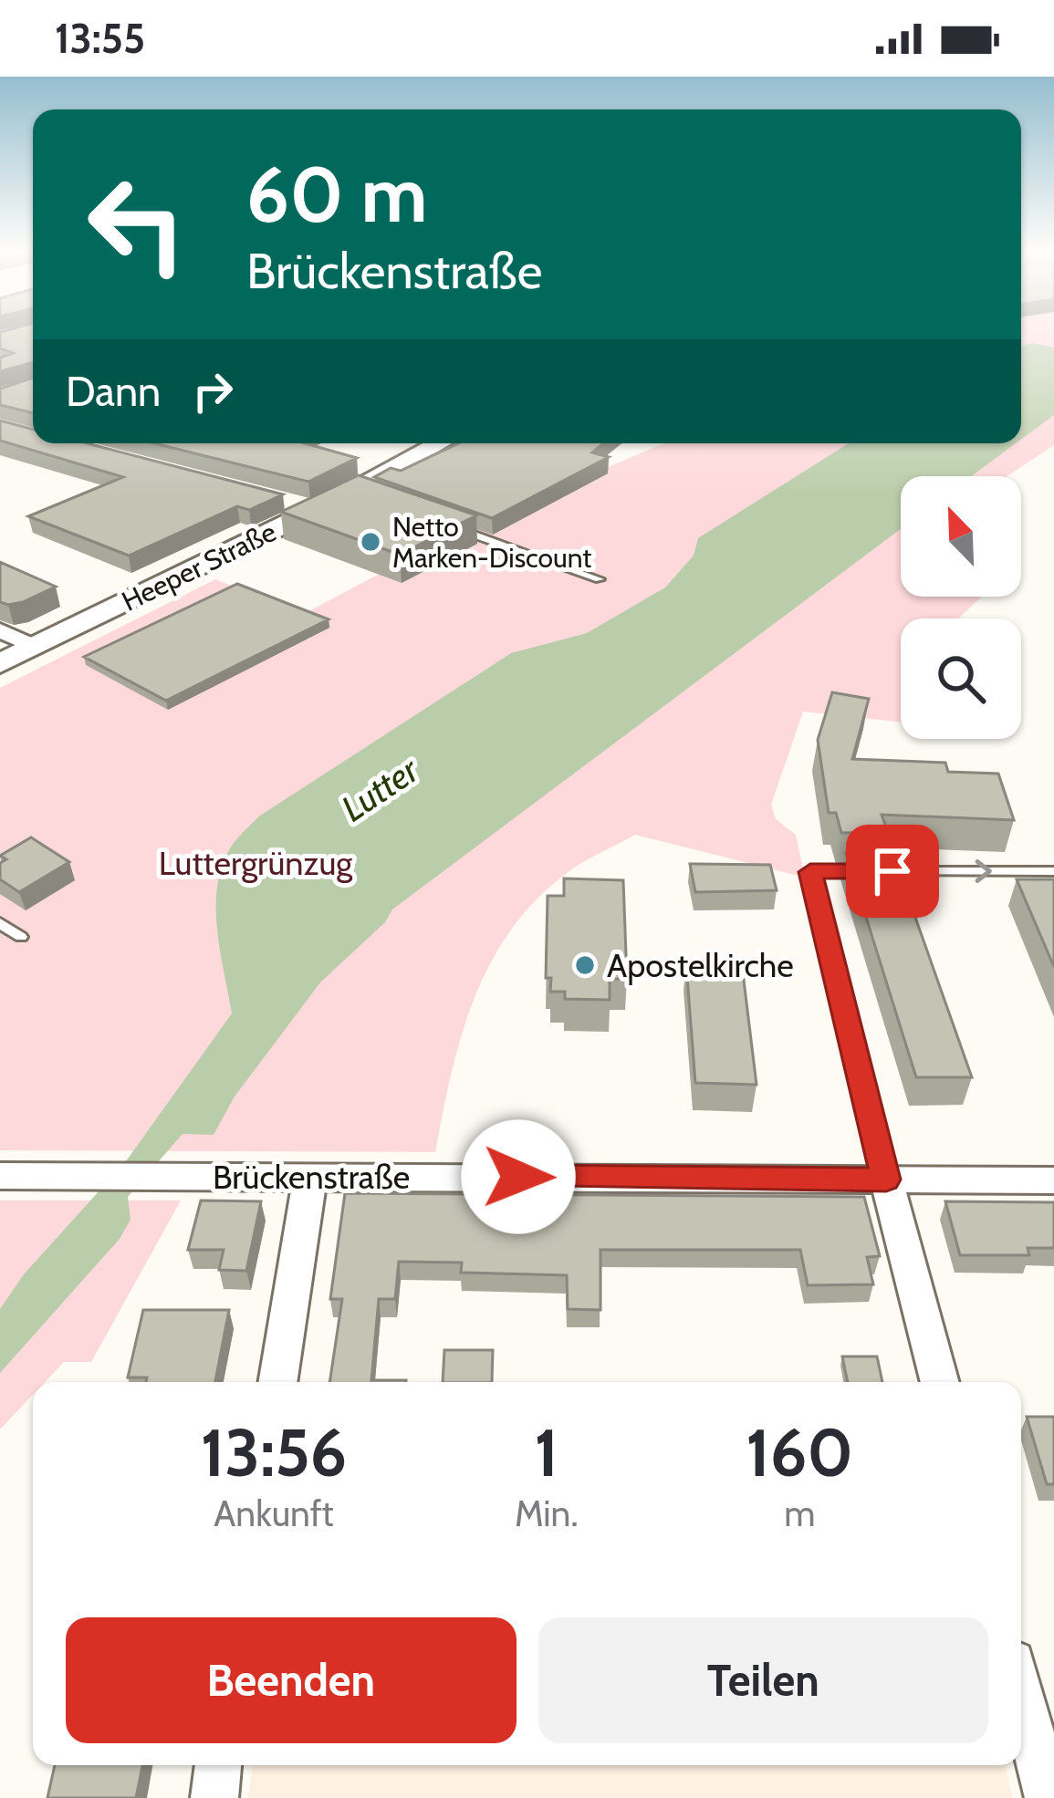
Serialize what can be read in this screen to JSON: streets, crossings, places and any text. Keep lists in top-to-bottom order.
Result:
{
  "streets": {
    "main road": ["Heeper Straße"],
    "street": ["Brückenstraße"]
  },
  "water": ["Lutter"],
  "parks": ["Luttergrünzug"],
  "places": ["Netto Marken-Discount", "Apostelkirche"],
  "north": "top left",
  "page": {
    "status": "13:55",
    "turn": ["60 m", "Brückenstraße"],
    "then": "Dann",
    "eta": [
      "13:56",
      "Ankunft",
      "1",
      "Min.",
      "160",
      "m"
    ],
    "buttons": ["Beenden", "Teilen"]
  }
}
